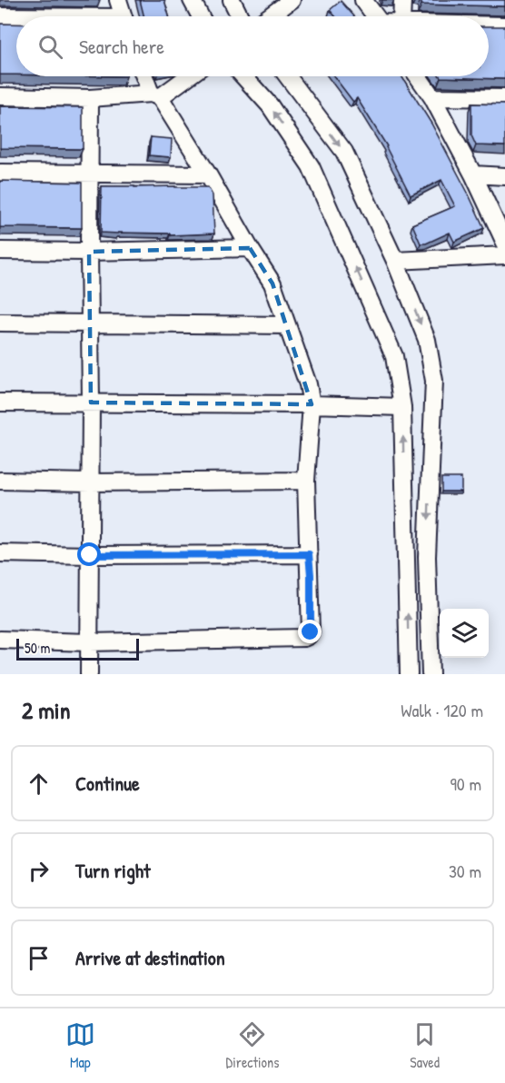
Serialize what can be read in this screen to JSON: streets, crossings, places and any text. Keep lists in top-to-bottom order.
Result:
{
  "scale_bar": "50 m",
  "page": {
    "search": "Search here",
    "scale": "50 m",
    "heading": ["2 min", "Walk · 120 m"],
    "list": [
      ["Continue", "90 m"],
      ["Turn right", "30 m"],
      "Arrive at destination"
    ],
    "nav": ["Map", "Directions", "Saved"]
  }
}
